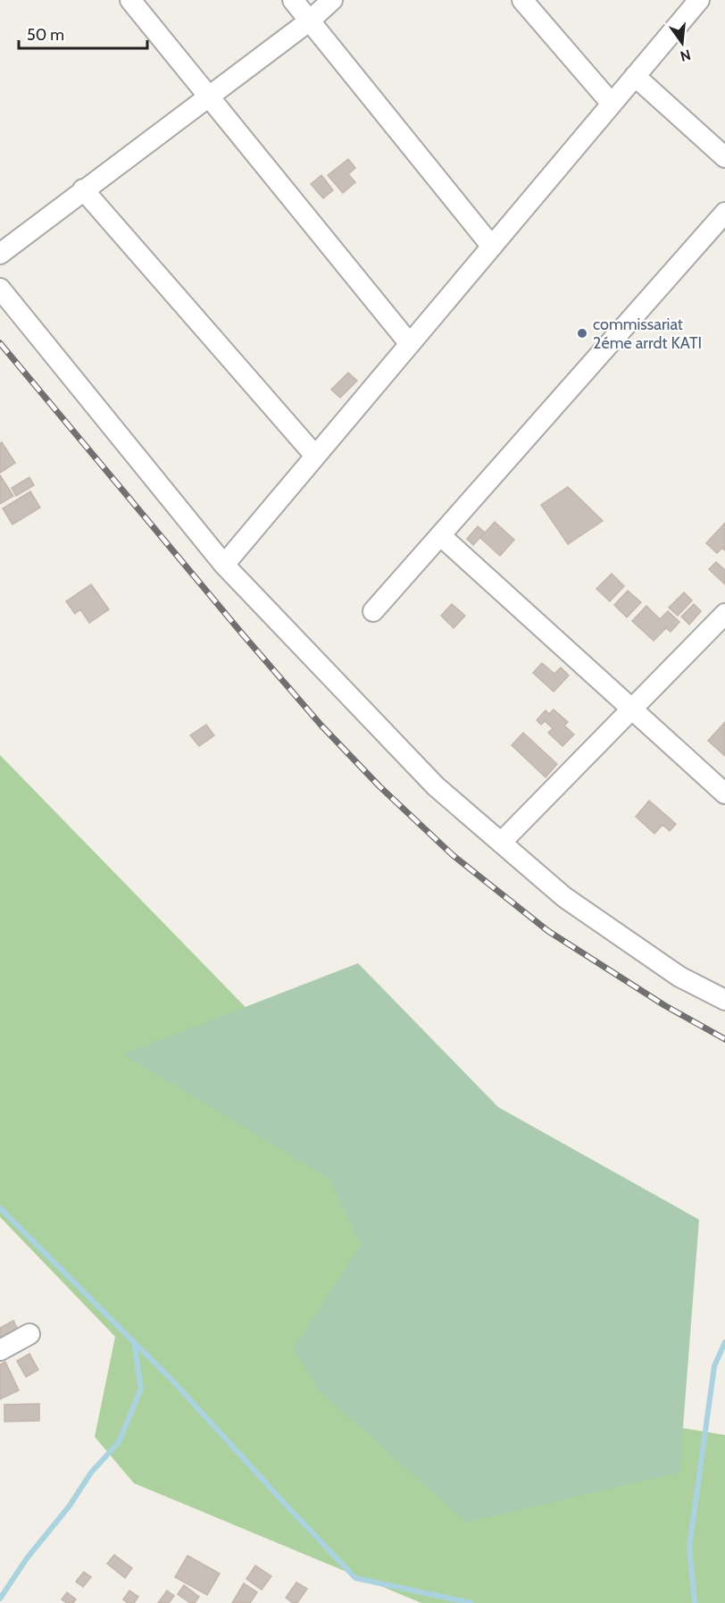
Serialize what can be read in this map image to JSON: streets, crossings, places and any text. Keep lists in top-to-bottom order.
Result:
{
  "places": ["commissariat 2éme arrdt KATI"],
  "scale_bar": "50 m",
  "north": "bottom"
}
